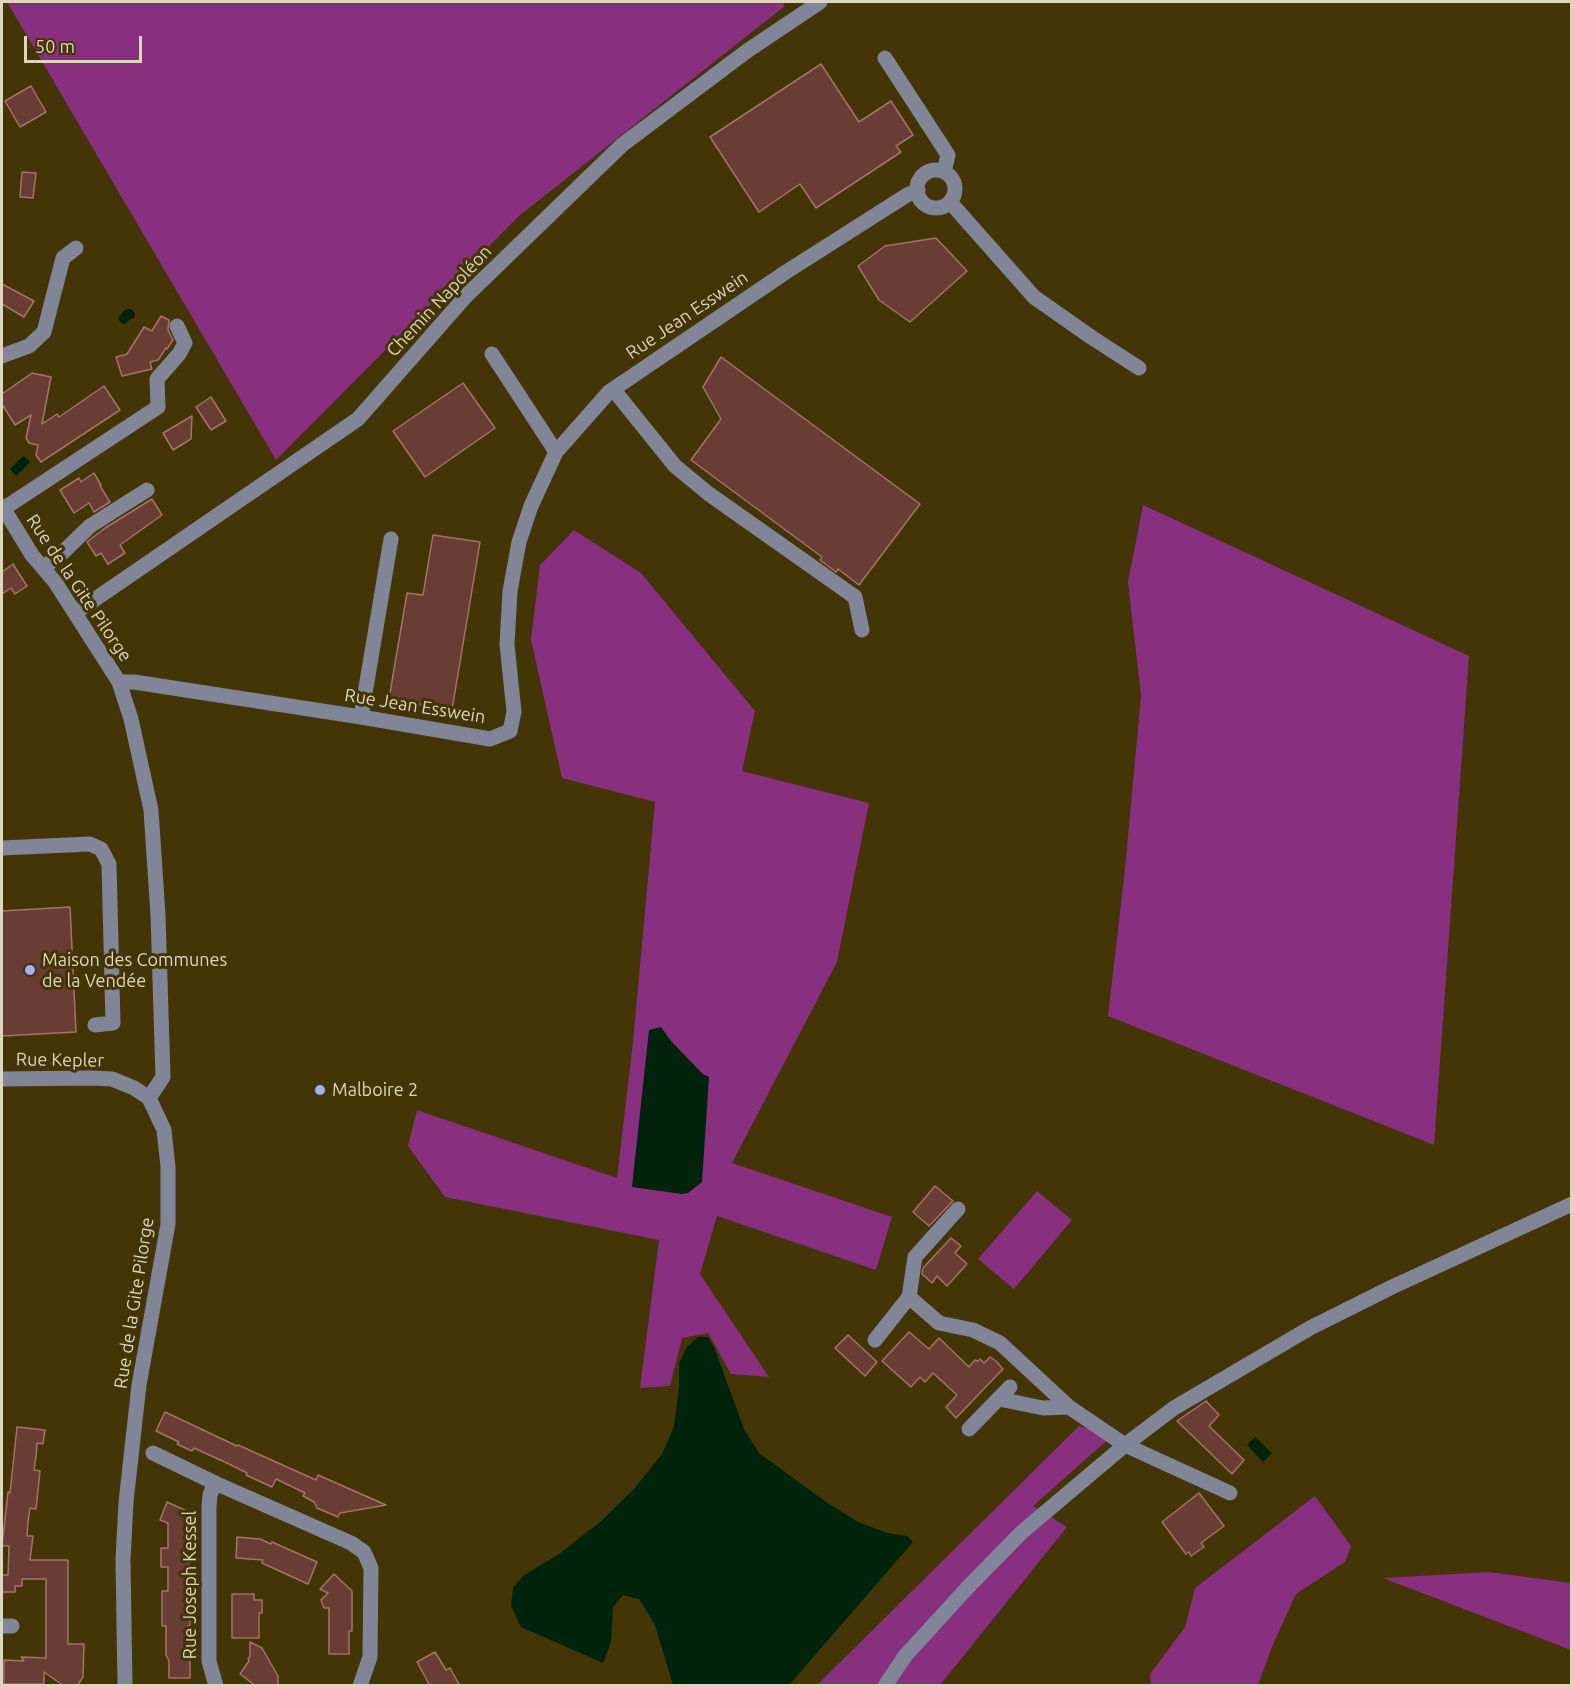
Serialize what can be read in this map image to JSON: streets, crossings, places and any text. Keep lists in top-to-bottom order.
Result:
{
  "streets": {
    "street": [
      "Chemin Napoléon",
      "Rue Jean Esswein",
      "Rue de la Gite Pilorge",
      "Rue Kepler",
      "Rue Joseph Kessel"
    ]
  },
  "crossings": [
    ["Chemin Napoléon", "Rue de la Gite Pilorge"],
    ["Rue Jean Esswein", "Rue de la Gite Pilorge"],
    ["Rue de la Gite Pilorge", "Rue Kepler"]
  ],
  "places": ["Maison des Communes de la Vendée", "Malboire 2"],
  "scale_bar": "50 m"
}
